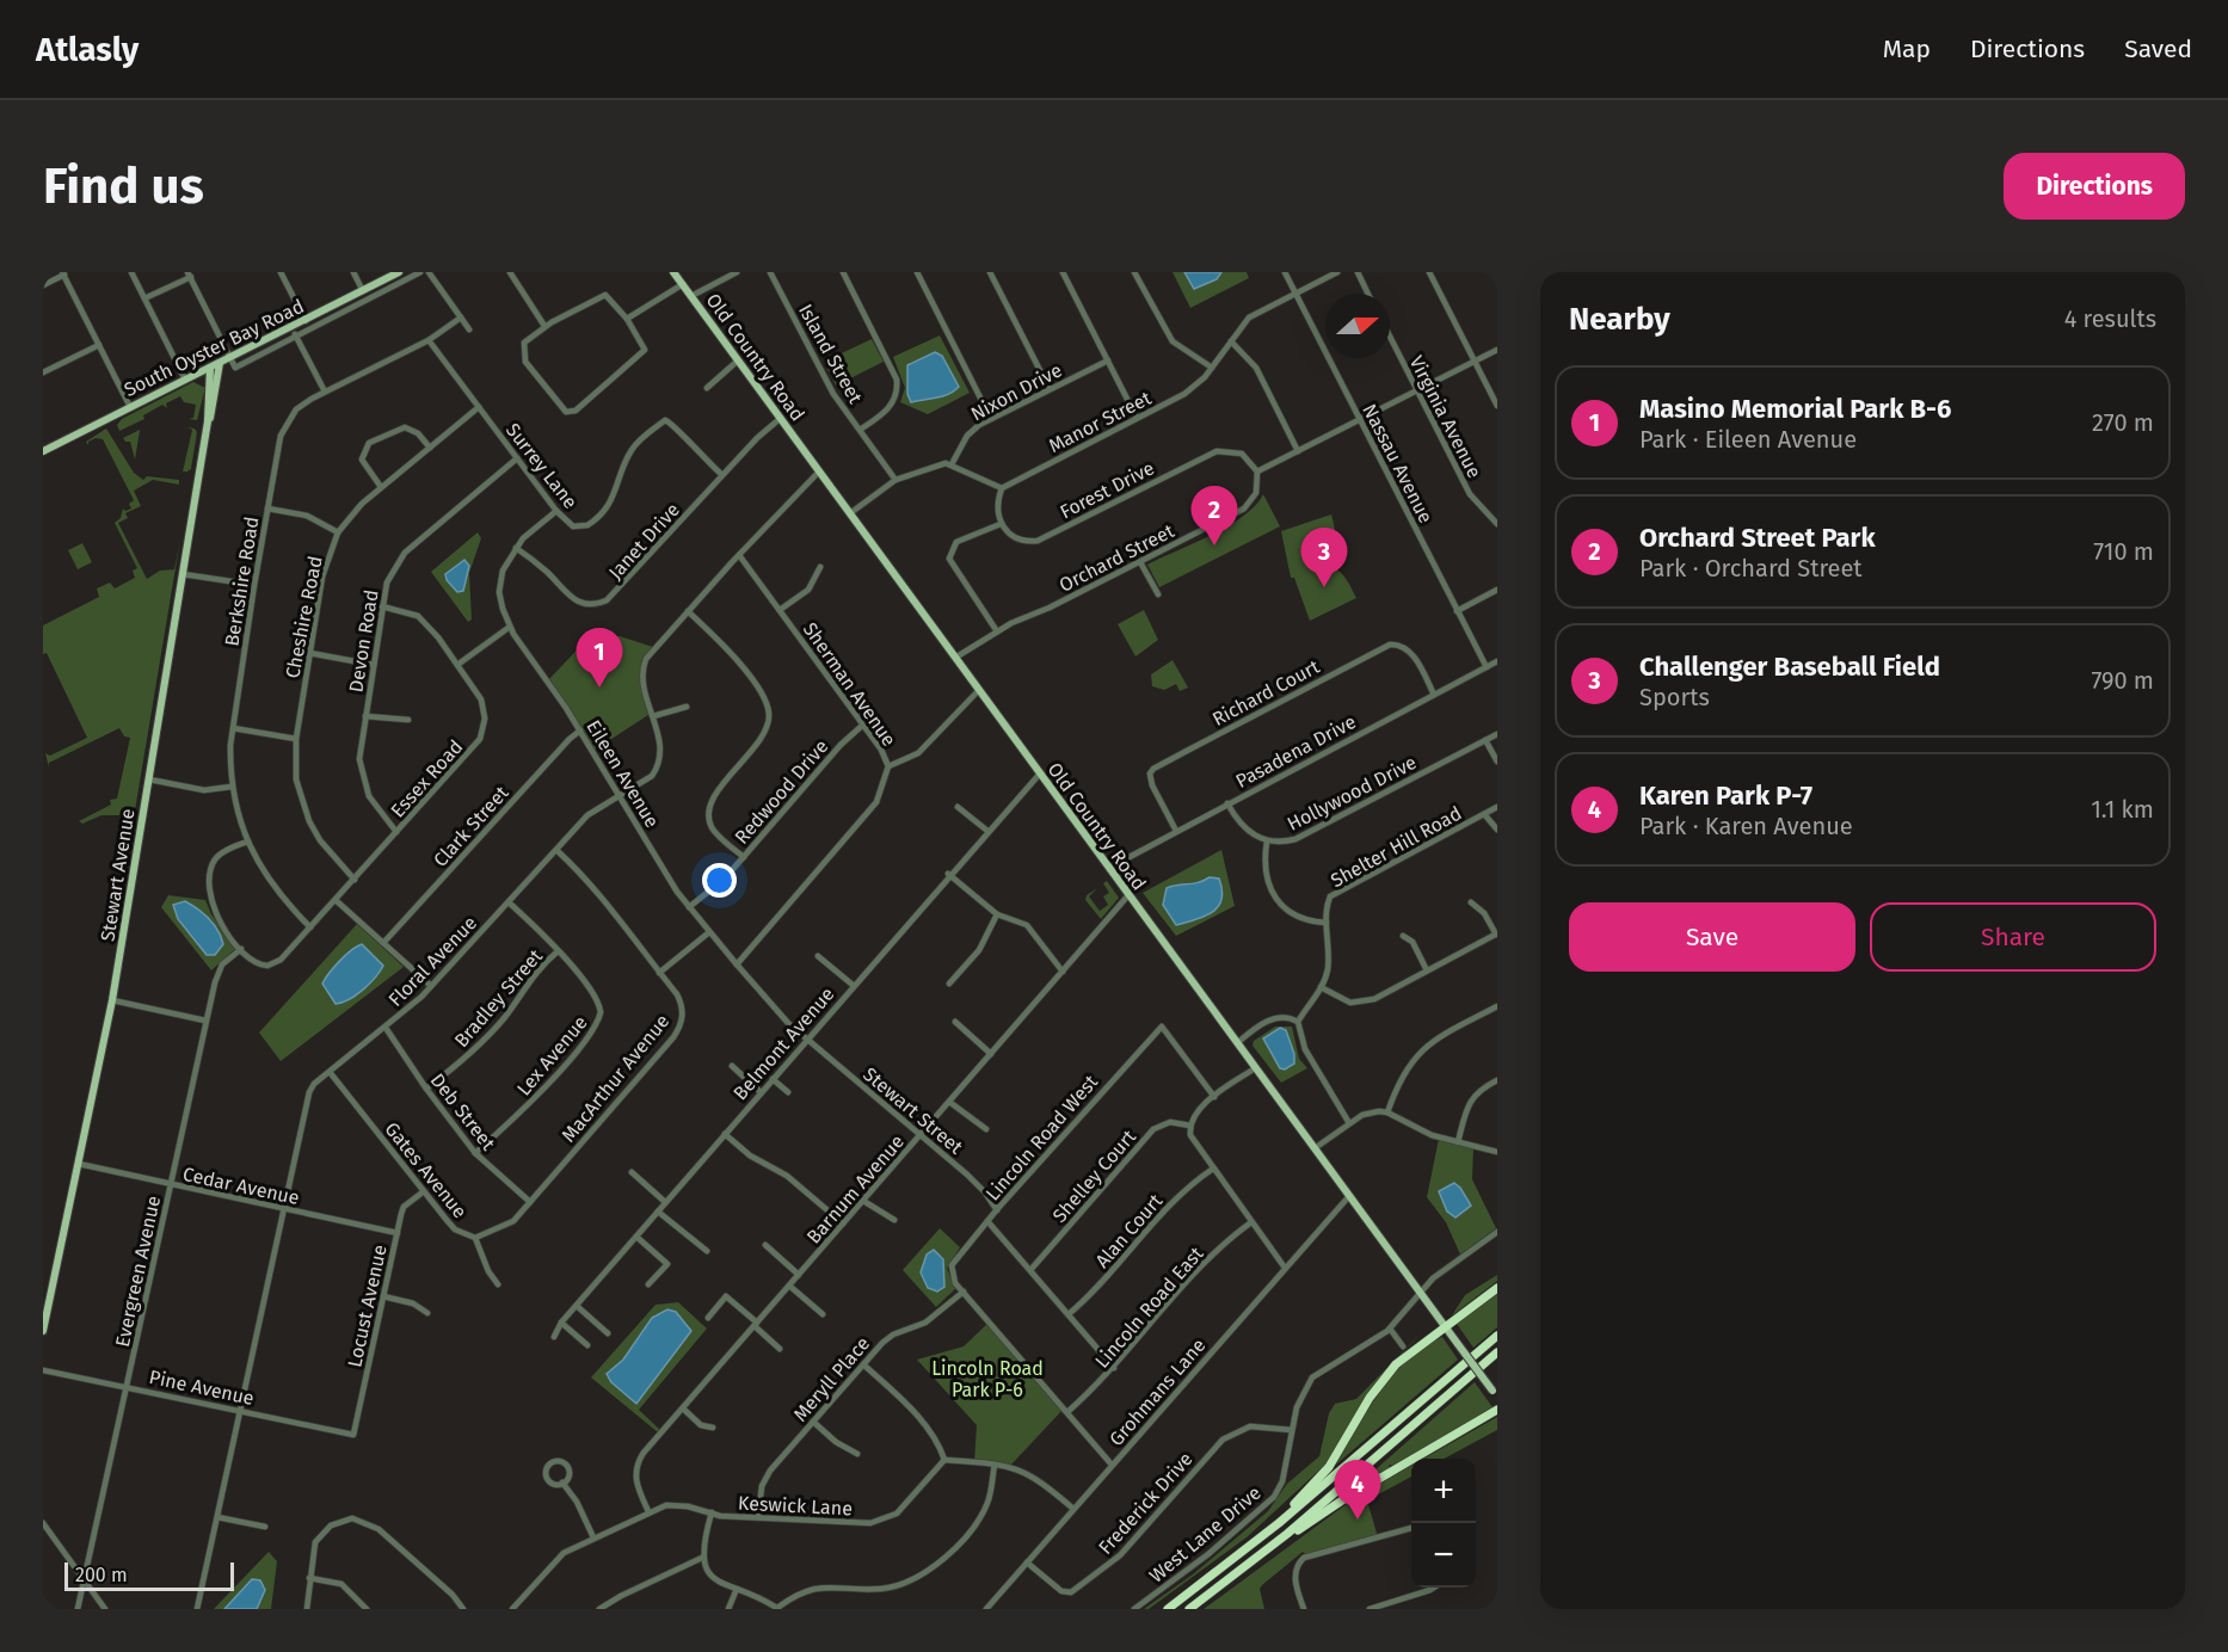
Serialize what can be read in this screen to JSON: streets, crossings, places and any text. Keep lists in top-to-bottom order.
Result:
{
  "streets": {
    "main road": ["South Oyster Bay Road", "Old Country Road", "Stewart Avenue"],
    "street": [
      "Island Street",
      "Nixon Drive",
      "Virginia Avenue",
      "Manor Street",
      "Nassau Avenue",
      "Surrey Lane",
      "Forest Drive",
      "Janet Drive",
      "Orchard Street",
      "Berkshire Road",
      "Cheshire Road",
      "Devon Road",
      "Sherman Avenue",
      "Richard Court",
      "Pasadena Drive",
      "Eileen Avenue",
      "Essex Road",
      "Redwood Drive",
      "Hollywood Drive",
      "Clark Street",
      "Shelter Hill Road",
      "Floral Avenue",
      "Bradley Street",
      "Belmont Avenue",
      "Lex Avenue",
      "MacArthur Avenue",
      "Stewart Street",
      "Deb Street",
      "Lincoln Road West",
      "Gates Avenue",
      "Shelley Court",
      "Cedar Avenue",
      "Barnum Avenue",
      "Alan Court",
      "Evergreen Avenue",
      "Locust Avenue",
      "Lincoln Road East",
      "Meryll Place",
      "Pine Avenue",
      "Grohmans Lane",
      "Frederick Drive",
      "Keswick Lane",
      "West Lane Drive"
    ]
  },
  "crossings": [
    ["South Oyster Bay Road", "Stewart Avenue"],
    ["Old Country Road", "Janet Drive"],
    ["Old Country Road", "Orchard Street"],
    ["Old Country Road", "Pasadena Drive"],
    ["Old Country Road", "Floral Avenue"],
    ["Old Country Road", "Belmont Avenue"],
    ["Old Country Road", "Barnum Avenue"],
    ["Old Country Road", "Grohmans Lane"],
    ["Old Country Road", "West Lane Drive"],
    ["Manor Street", "Nassau Avenue"],
    ["Nassau Avenue", "Pasadena Drive"],
    ["Surrey Lane", "Janet Drive"],
    ["Surrey Lane", "Berkshire Road"],
    ["Surrey Lane", "Cheshire Road"],
    ["Surrey Lane", "Devon Road"],
    ["Surrey Lane", "Eileen Avenue"],
    ["Forest Drive", "Orchard Street"],
    ["Janet Drive", "Eileen Avenue"],
    ["Berkshire Road", "Essex Road"],
    ["Cheshire Road", "Essex Road"],
    ["Devon Road", "Essex Road"],
    ["Sherman Avenue", "Eileen Avenue"],
    ["Sherman Avenue", "Redwood Drive"],
    ["Sherman Avenue", "Floral Avenue"],
    ["Richard Court", "Pasadena Drive"],
    ["Pasadena Drive", "Hollywood Drive"],
    ["Eileen Avenue", "Redwood Drive"],
    ["Eileen Avenue", "Clark Street"],
    ["Eileen Avenue", "Floral Avenue"],
    ["Eileen Avenue", "Belmont Avenue"],
    ["Eileen Avenue", "Stewart Street"],
    ["Essex Road", "Evergreen Avenue"],
    ["Stewart Avenue", "Cedar Avenue"],
    ["Floral Avenue", "Lex Avenue"],
    ["Floral Avenue", "MacArthur Avenue"],
    ["Floral Avenue", "Deb Street"],
    ["Floral Avenue", "Gates Avenue"],
    ["Floral Avenue", "Cedar Avenue"],
    ["Floral Avenue", "Pine Avenue"],
    ["Bradley Street", "Lex Avenue"],
    ["Bradley Street", "Deb Street"],
    ["Belmont Avenue", "Stewart Street"],
    ["Lex Avenue", "Deb Street"],
    ["MacArthur Avenue", "Deb Street"],
    ["MacArthur Avenue", "Gates Avenue"],
    ["Stewart Street", "Lincoln Road West"],
    ["Stewart Street", "Barnum Avenue"],
    ["Lincoln Road West", "Meryll Place"],
    ["Gates Avenue", "Locust Avenue"],
    ["Cedar Avenue", "Evergreen Avenue"],
    ["Cedar Avenue", "Locust Avenue"],
    ["Barnum Avenue", "Keswick Lane"],
    ["Evergreen Avenue", "Pine Avenue"],
    ["Locust Avenue", "Pine Avenue"],
    ["Meryll Place", "Keswick Lane"],
    ["Grohmans Lane", "Frederick Drive"],
    ["Frederick Drive", "West Lane Drive"]
  ],
  "parks": ["Lincoln Road Park P-6"],
  "scale_bar": "200 m",
  "north": "right",
  "page": {
    "header": "Atlasly",
    "nav": ["Map", "Directions", "Saved"],
    "buttons": [
      "Directions",
      ["Save", "Share"]
    ],
    "title": "Find us",
    "heading": ["Nearby", "4 results"],
    "list": [
      {
        "mark": "1",
        "name": "Masino Memorial Park B-6",
        "note": "Park · Eileen Avenue",
        "value": "270 m"
      },
      {
        "mark": "2",
        "name": "Orchard Street Park",
        "note": "Park · Orchard Street",
        "value": "710 m"
      },
      {
        "mark": "3",
        "name": "Challenger Baseball Field",
        "note": "Sports",
        "value": "790 m"
      },
      {
        "mark": "4",
        "name": "Karen Park P-7",
        "note": "Park · Karen Avenue",
        "value": "1.1 km"
      }
    ],
    "pins": [
      "2",
      "3",
      "1",
      "4"
    ],
    "map_buttons": ["+", "−"],
    "scale": "200 m"
  }
}
